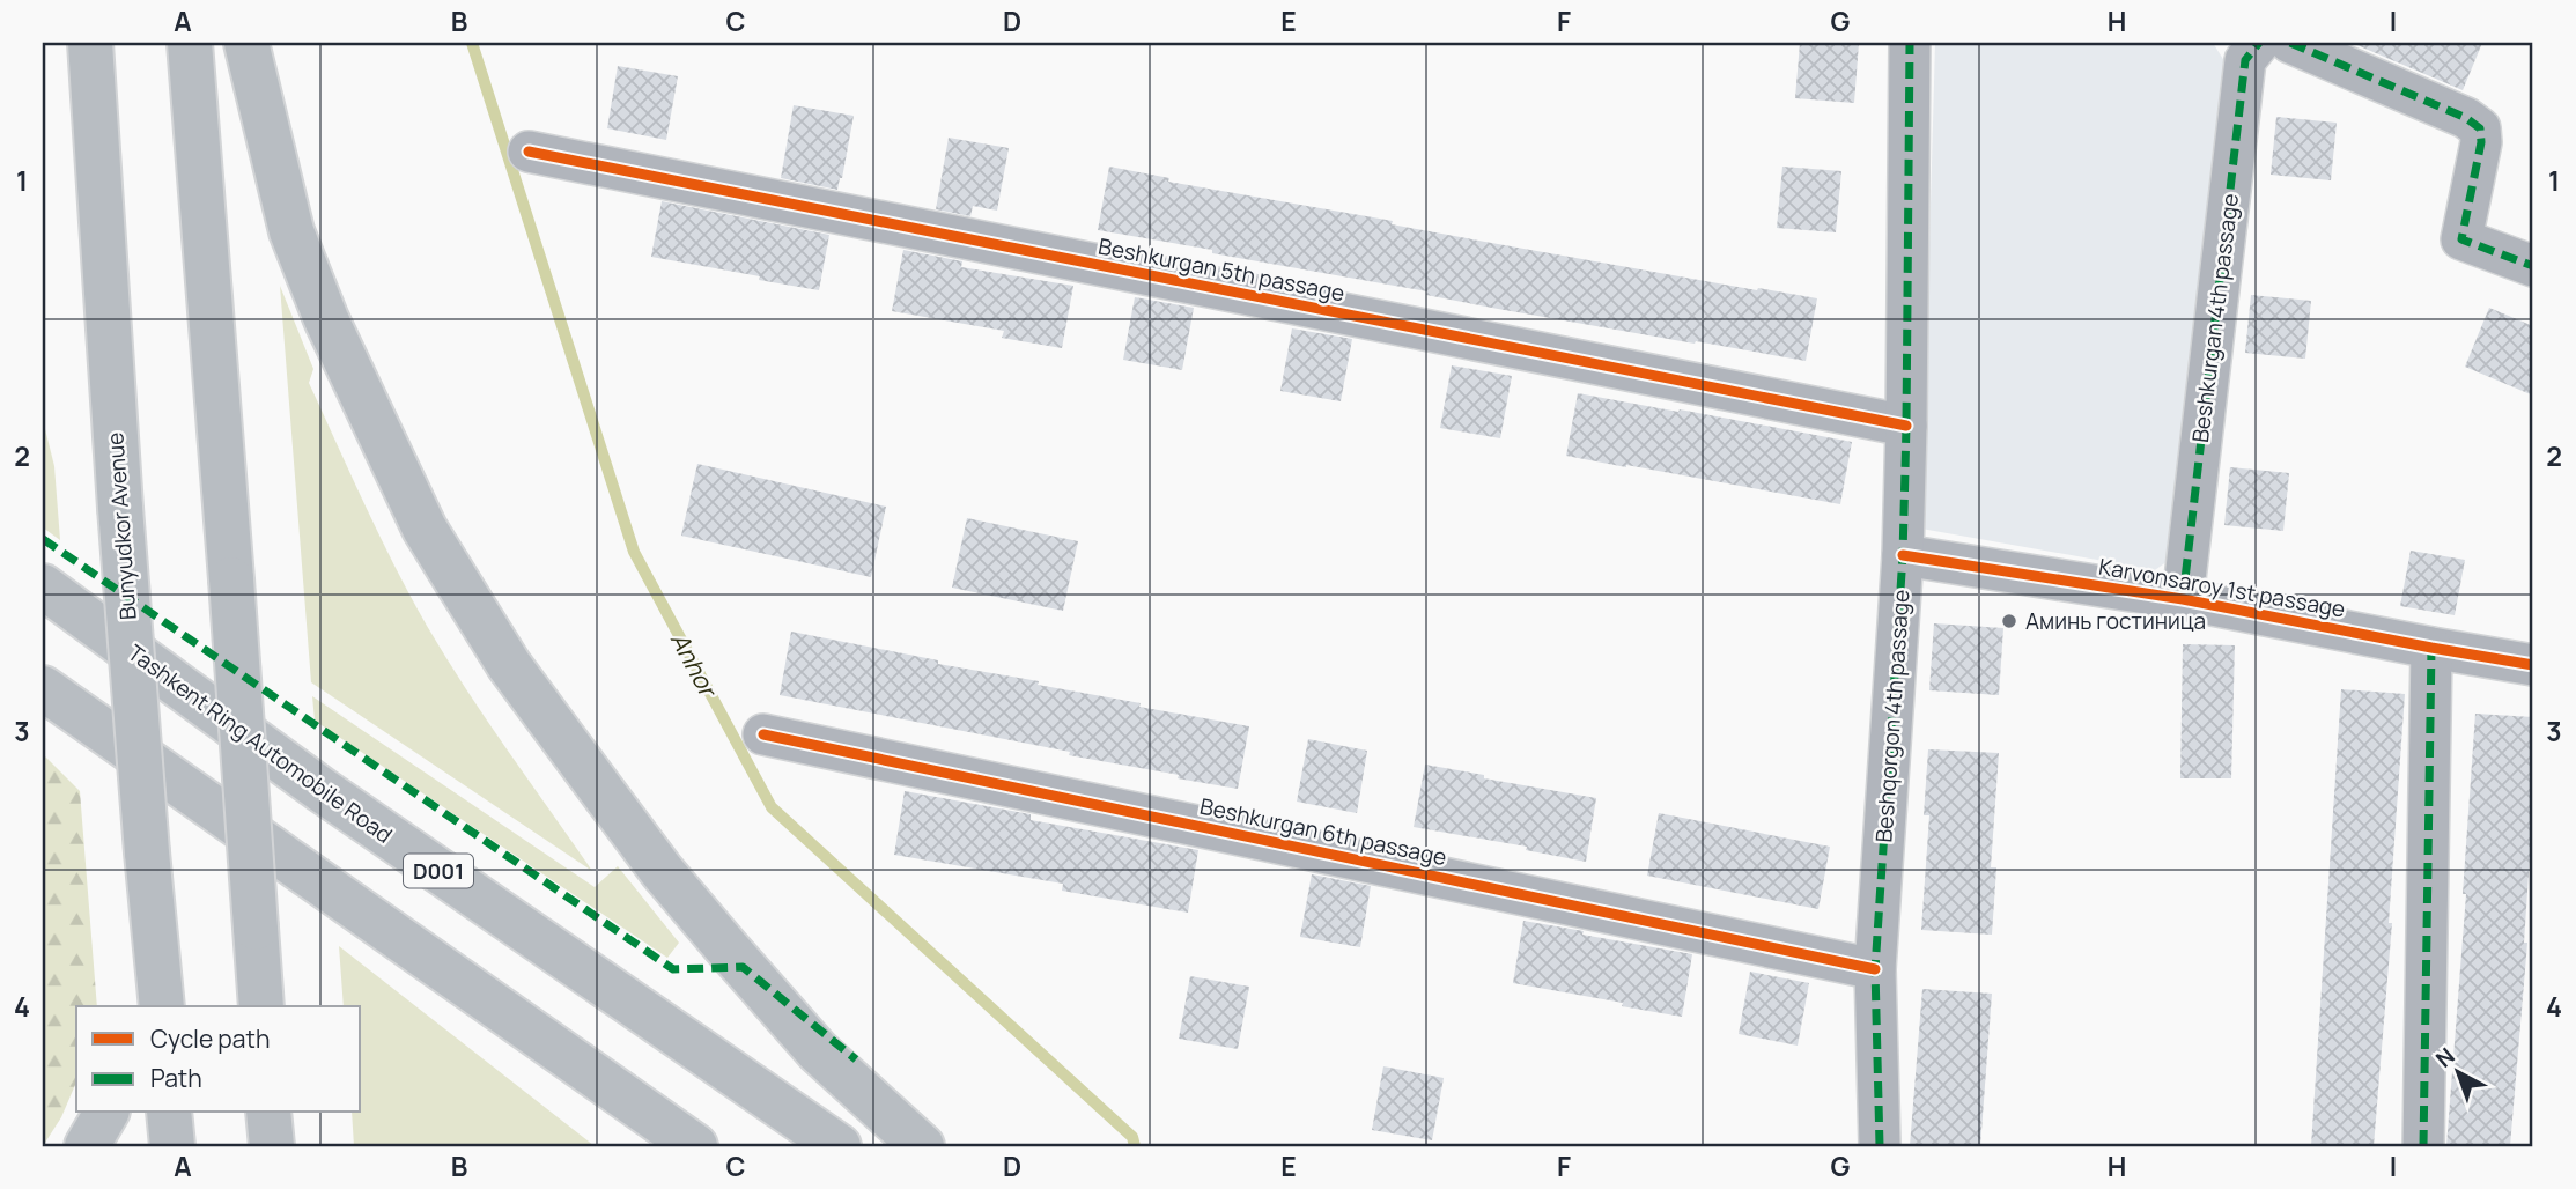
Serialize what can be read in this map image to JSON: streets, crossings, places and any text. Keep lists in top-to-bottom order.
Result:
{
  "streets": {
    "highway": ["Bunyudkor Avenue", "Tashkent Ring Automobile Road", "D001"],
    "street": [
      "Beshkurgan 5th passage",
      "Beshkurgan 4th passage",
      "Karvonsaroy 1st passage",
      "Beshqorgon 4th passage",
      "Beshkurgan 6th passage"
    ]
  },
  "crossings": [
    ["Beshkurgan 5th passage", "Beshqorgon 4th passage"],
    ["Beshkurgan 4th passage", "Karvonsaroy 1st passage"],
    ["Karvonsaroy 1st passage", "Beshqorgon 4th passage"],
    ["Beshqorgon 4th passage", "Beshkurgan 6th passage"]
  ],
  "water": ["Anhor"],
  "places": ["Аминь гостиница"],
  "legend": ["Cycle path", "Path"],
  "north": "top left",
  "grid": {
    "columns": [
      "A",
      "B",
      "C",
      "D",
      "E",
      "F",
      "G",
      "H",
      "I"
    ],
    "rows": [
      "1",
      "2",
      "3",
      "4"
    ]
  }
}
